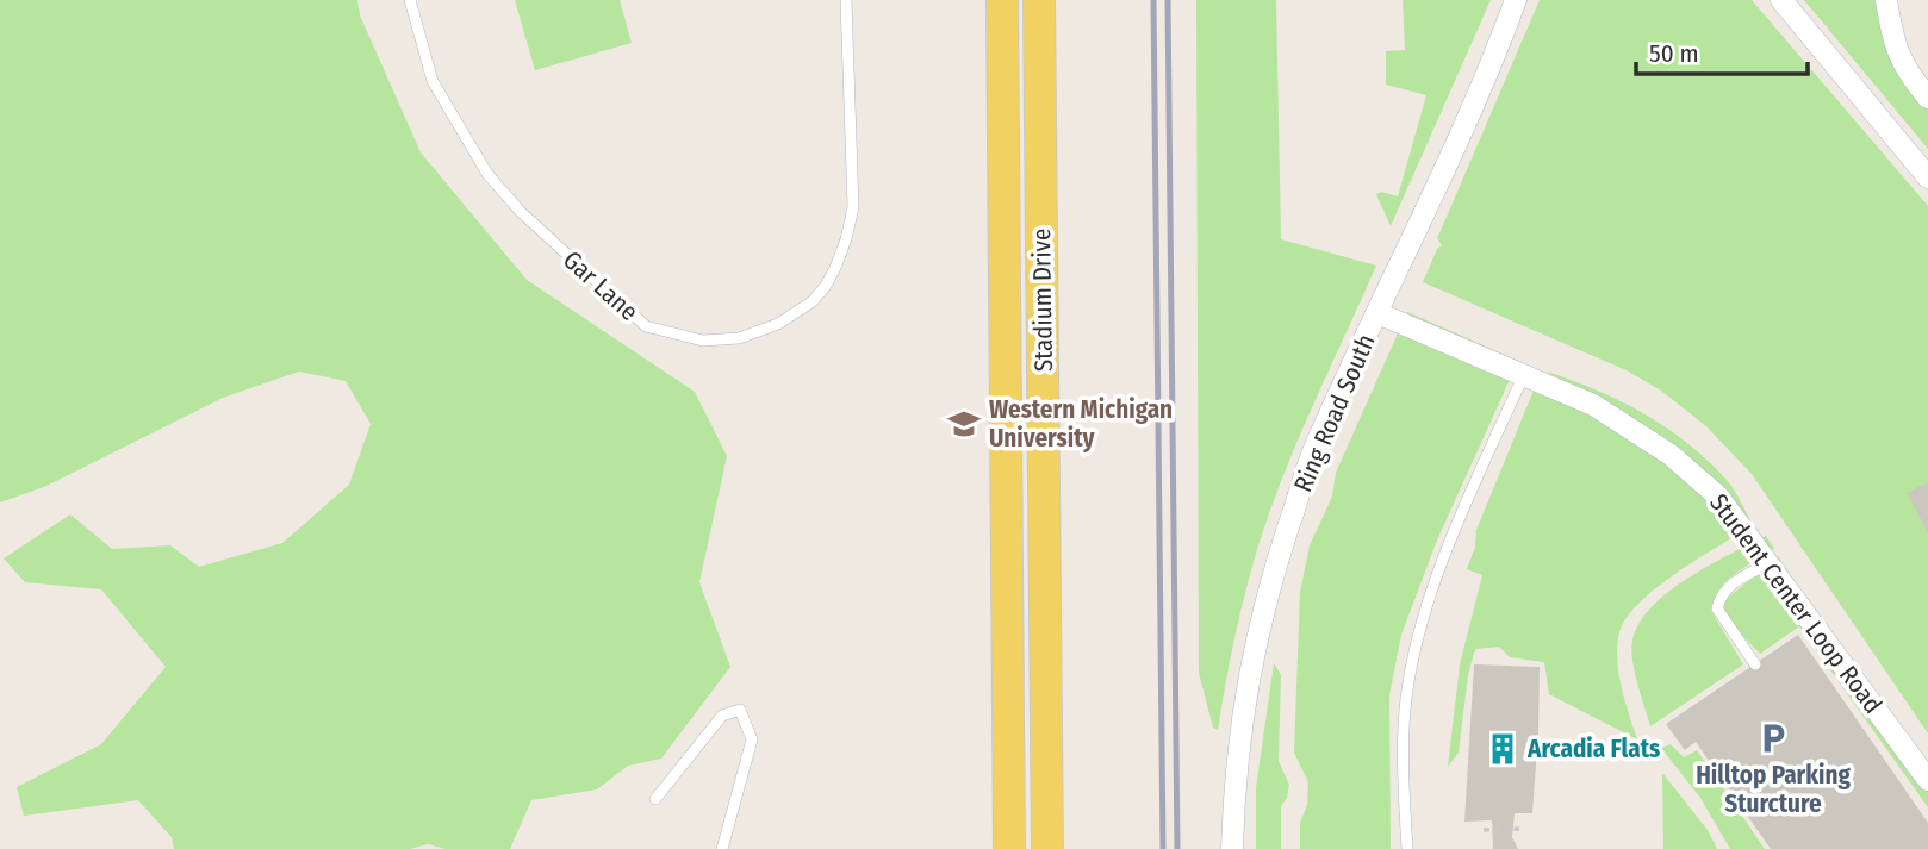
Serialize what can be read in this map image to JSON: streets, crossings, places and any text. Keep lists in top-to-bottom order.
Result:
{
  "streets": {
    "main road": ["Stadium Drive"],
    "street": ["Ring Road South", "Student Center Loop Road"],
    "lane": ["Gar Lane"]
  },
  "crossings": [
    ["Ring Road South", "Student Center Loop Road"]
  ],
  "places": {
    "school or university": ["Western Michigan University"],
    "parking": ["Hilltop Parking Sturcture"],
    "building": ["Arcadia Flats"]
  },
  "scale_bar": "50 m"
}
